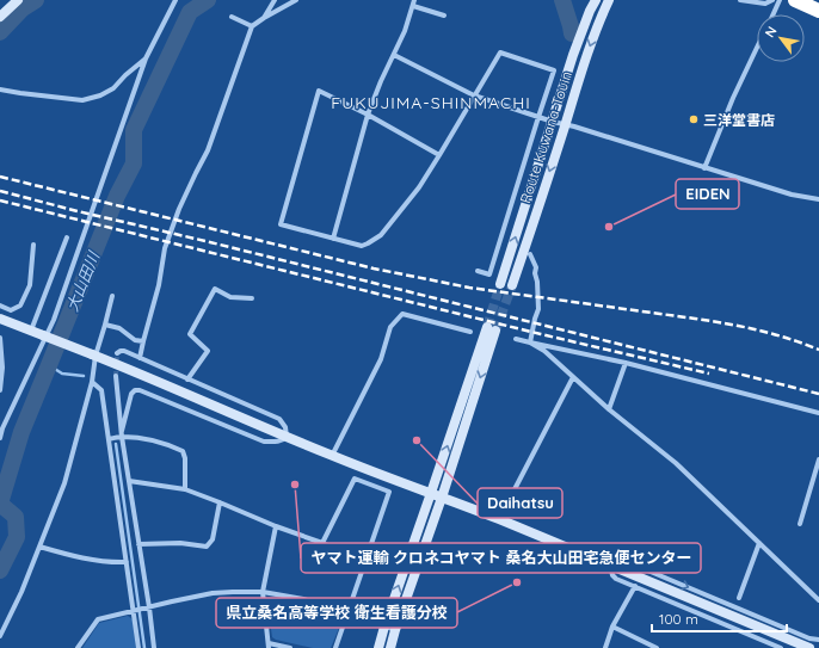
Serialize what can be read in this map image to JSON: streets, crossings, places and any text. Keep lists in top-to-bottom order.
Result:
{
  "streets": {
    "main road": ["Route Kuwana-Touin"]
  },
  "districts": ["FUKUJIMA-SHINMACHI"],
  "water": ["大山田川"],
  "places": [
    "三洋堂書店",
    "EIDEN",
    "Daihatsu",
    "ヤマト運輸 クロネコヤマト 桑名大山田宅急便センター",
    "県立桑名高等学校 衛生看護分校"
  ],
  "scale_bar": "100 m",
  "north": "top left"
}
